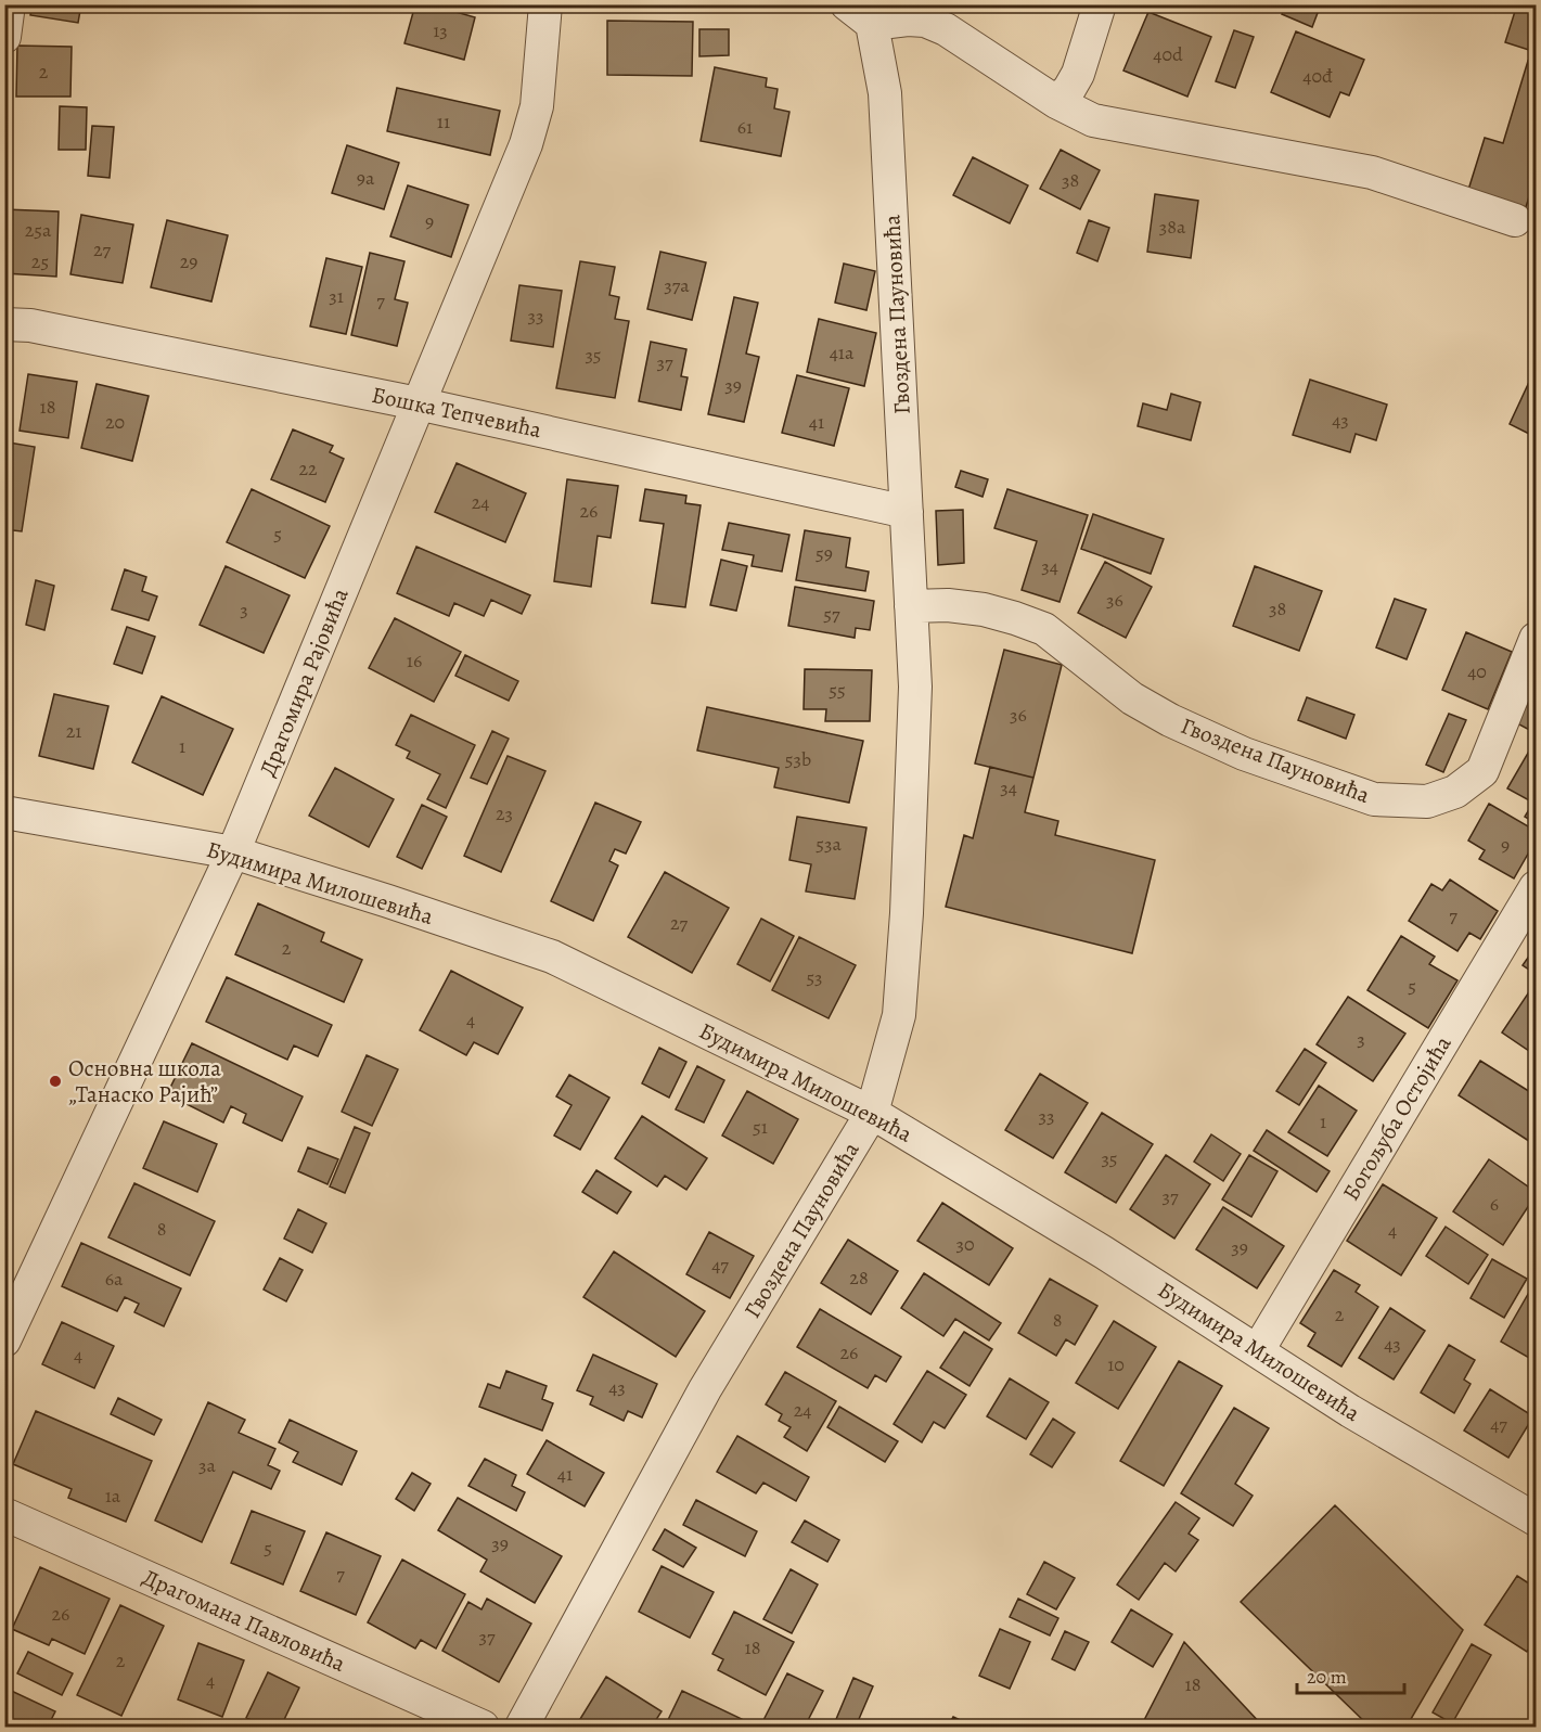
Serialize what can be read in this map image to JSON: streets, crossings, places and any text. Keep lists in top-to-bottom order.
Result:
{
  "streets": {
    "street": [
      "Гвоздена Пауновића",
      "Бошка Тепчевића",
      "Драгомира Рајовића",
      "Будимира Милошевића",
      "Богољуба Остојића",
      "Драгомана Павловића"
    ]
  },
  "crossings": [
    ["Гвоздена Пауновића", "Бошка Тепчевића"],
    ["Гвоздена Пауновића", "Будимира Милошевића"],
    ["Бошка Тепчевића", "Драгомира Рајовића"],
    ["Драгомира Рајовића", "Будимира Милошевића"],
    ["Будимира Милошевића", "Богољуба Остојића"]
  ],
  "places": ["Основна школа „Танаско Рајић”"],
  "house_numbers": [
    "13",
    "40d",
    "2",
    "40đ",
    "11",
    "61",
    "9a",
    "38",
    "9",
    "38a",
    "25a",
    "27",
    "25",
    "29",
    "37a",
    "31",
    "7",
    "33",
    "41a",
    "35",
    "37",
    "39",
    "18",
    "43",
    "20",
    "41",
    "22",
    "24",
    "26",
    "5",
    "59",
    "34",
    "36",
    "38",
    "3",
    "57",
    "16",
    "40",
    "55",
    "36",
    "21",
    "1",
    "53b",
    "34",
    "23",
    "53a",
    "9",
    "7",
    "27",
    "2",
    "53",
    "5",
    "4",
    "3",
    "33",
    "1",
    "51",
    "35",
    "37",
    "6",
    "8",
    "4",
    "30",
    "39",
    "47",
    "28",
    "6a",
    "2",
    "8",
    "43",
    "26",
    "4",
    "10",
    "43",
    "24",
    "47",
    "3a",
    "41",
    "1a",
    "39",
    "5",
    "7",
    "26",
    "37",
    "18",
    "2",
    "4",
    "18"
  ],
  "scale_bar": "20 m"
}
